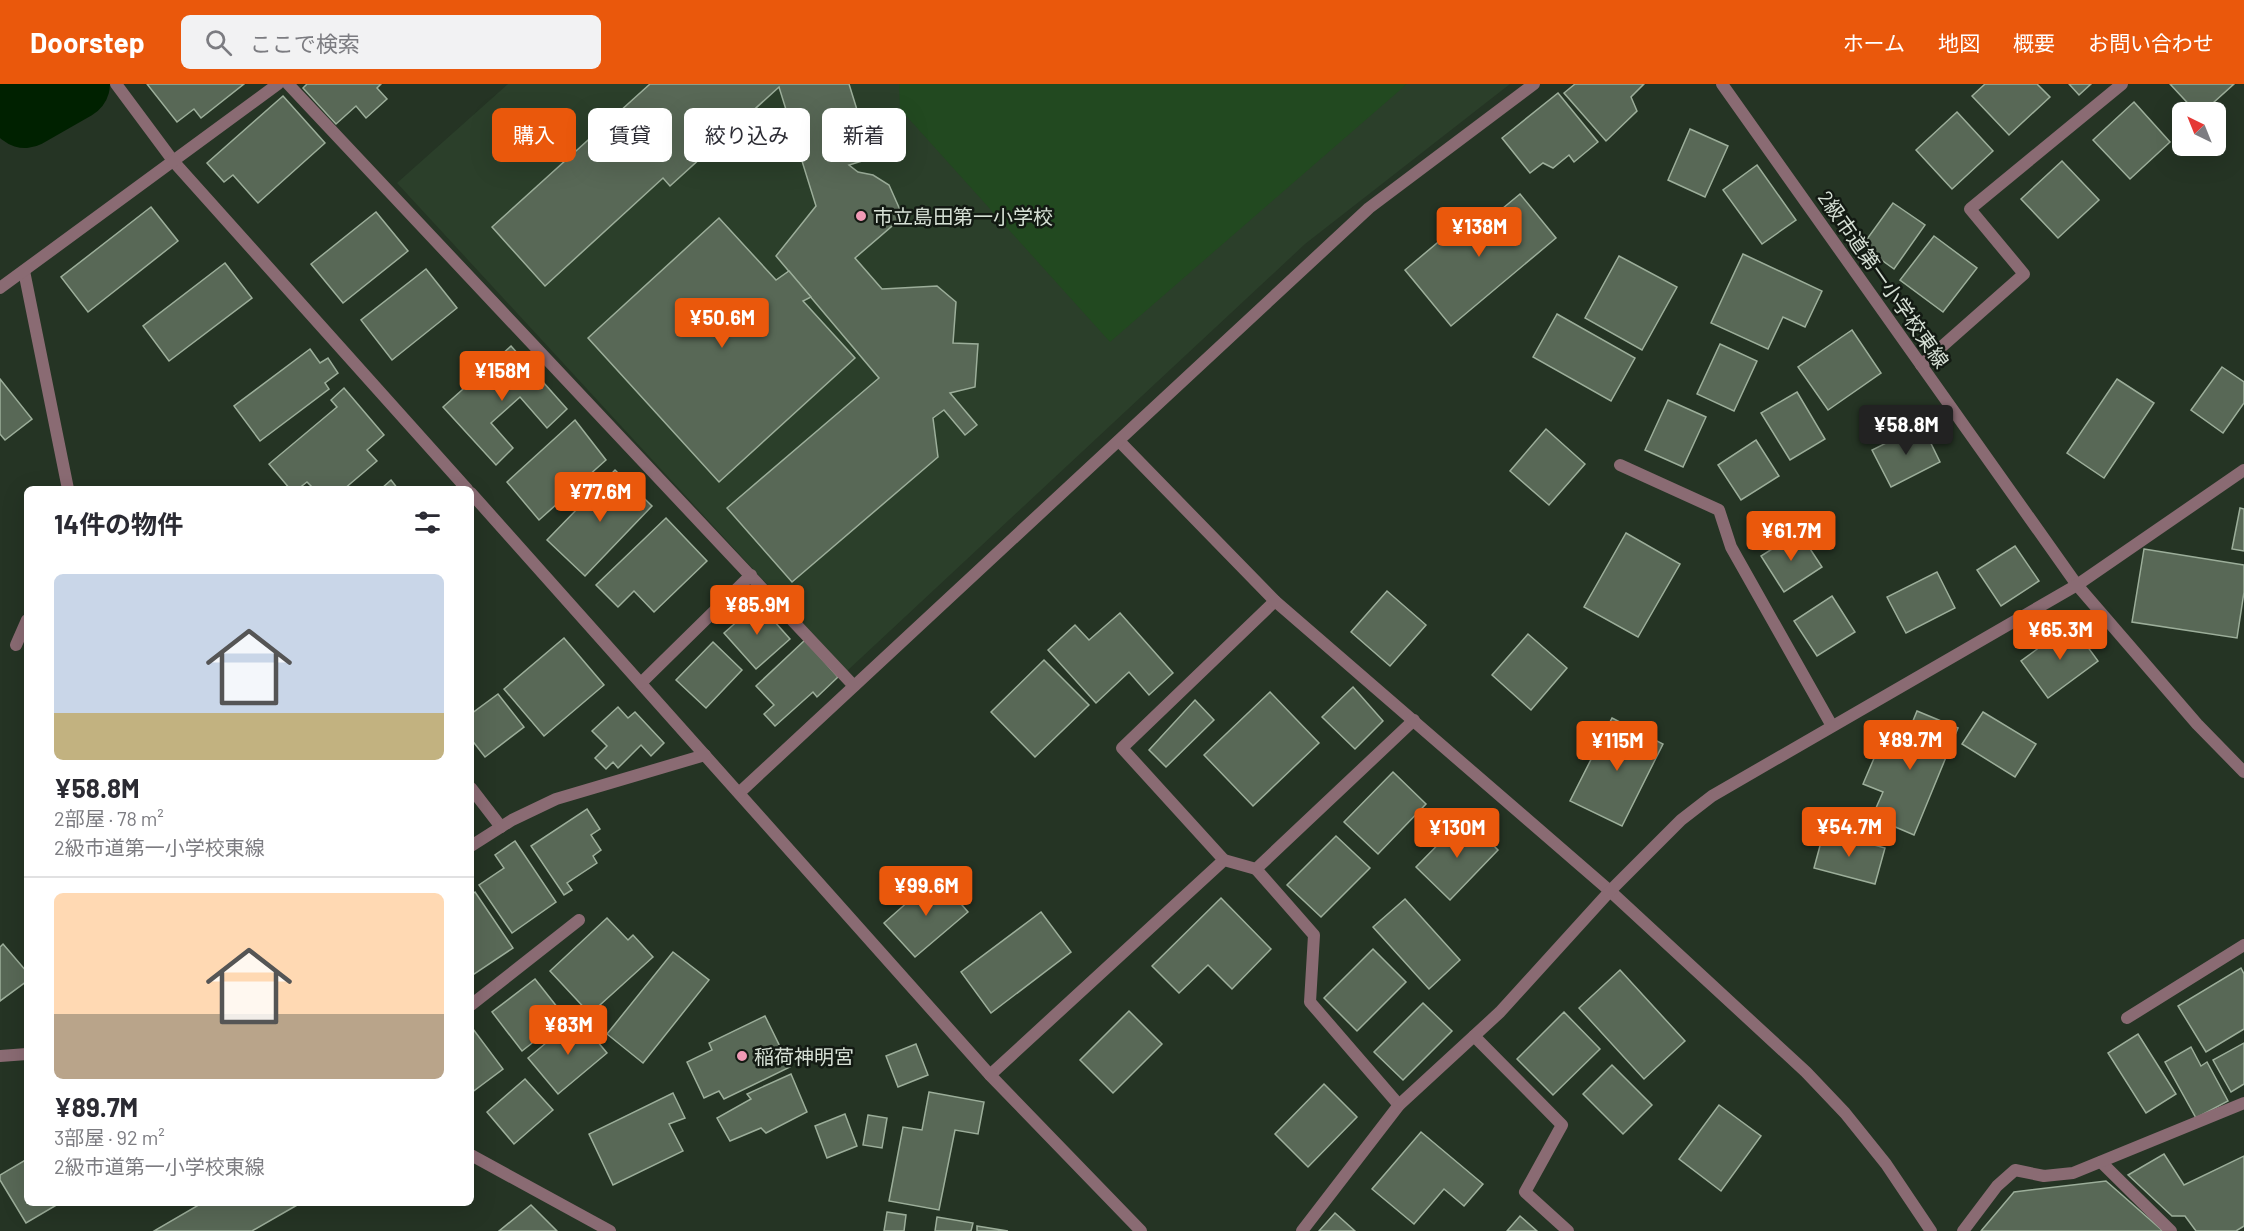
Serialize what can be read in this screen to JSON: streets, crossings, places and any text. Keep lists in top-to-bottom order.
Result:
{
  "streets": {
    "street": ["2級市道第一小学校東線"]
  },
  "places": ["市立島田第一小学校", "稲荷神明宮"],
  "north": "top left",
  "page": {
    "header": "Doorstep",
    "search": "ここで検索",
    "nav": [
      "ホーム",
      "地図",
      "概要",
      "お問い合わせ"
    ],
    "chip": [
      "購入",
      "賃貸",
      "絞り込み",
      "新着"
    ],
    "price": [
      "¥138M",
      "¥50.6M",
      "¥158M",
      "¥58.8M",
      "¥77.6M",
      "¥61.7M",
      "¥85.9M",
      "¥65.3M",
      "¥89.7M",
      "¥115M",
      "¥54.7M",
      "¥130M",
      "¥99.6M",
      "¥83M"
    ],
    "heading": "14件の物件",
    "list": [
      {
        "name": "¥58.8M",
        "note": "2部屋 · 78 m² · 2級市道第一小学校東線"
      },
      {
        "name": "¥89.7M",
        "note": "3部屋 · 92 m² · 2級市道第一小学校東線"
      }
    ]
  }
}
